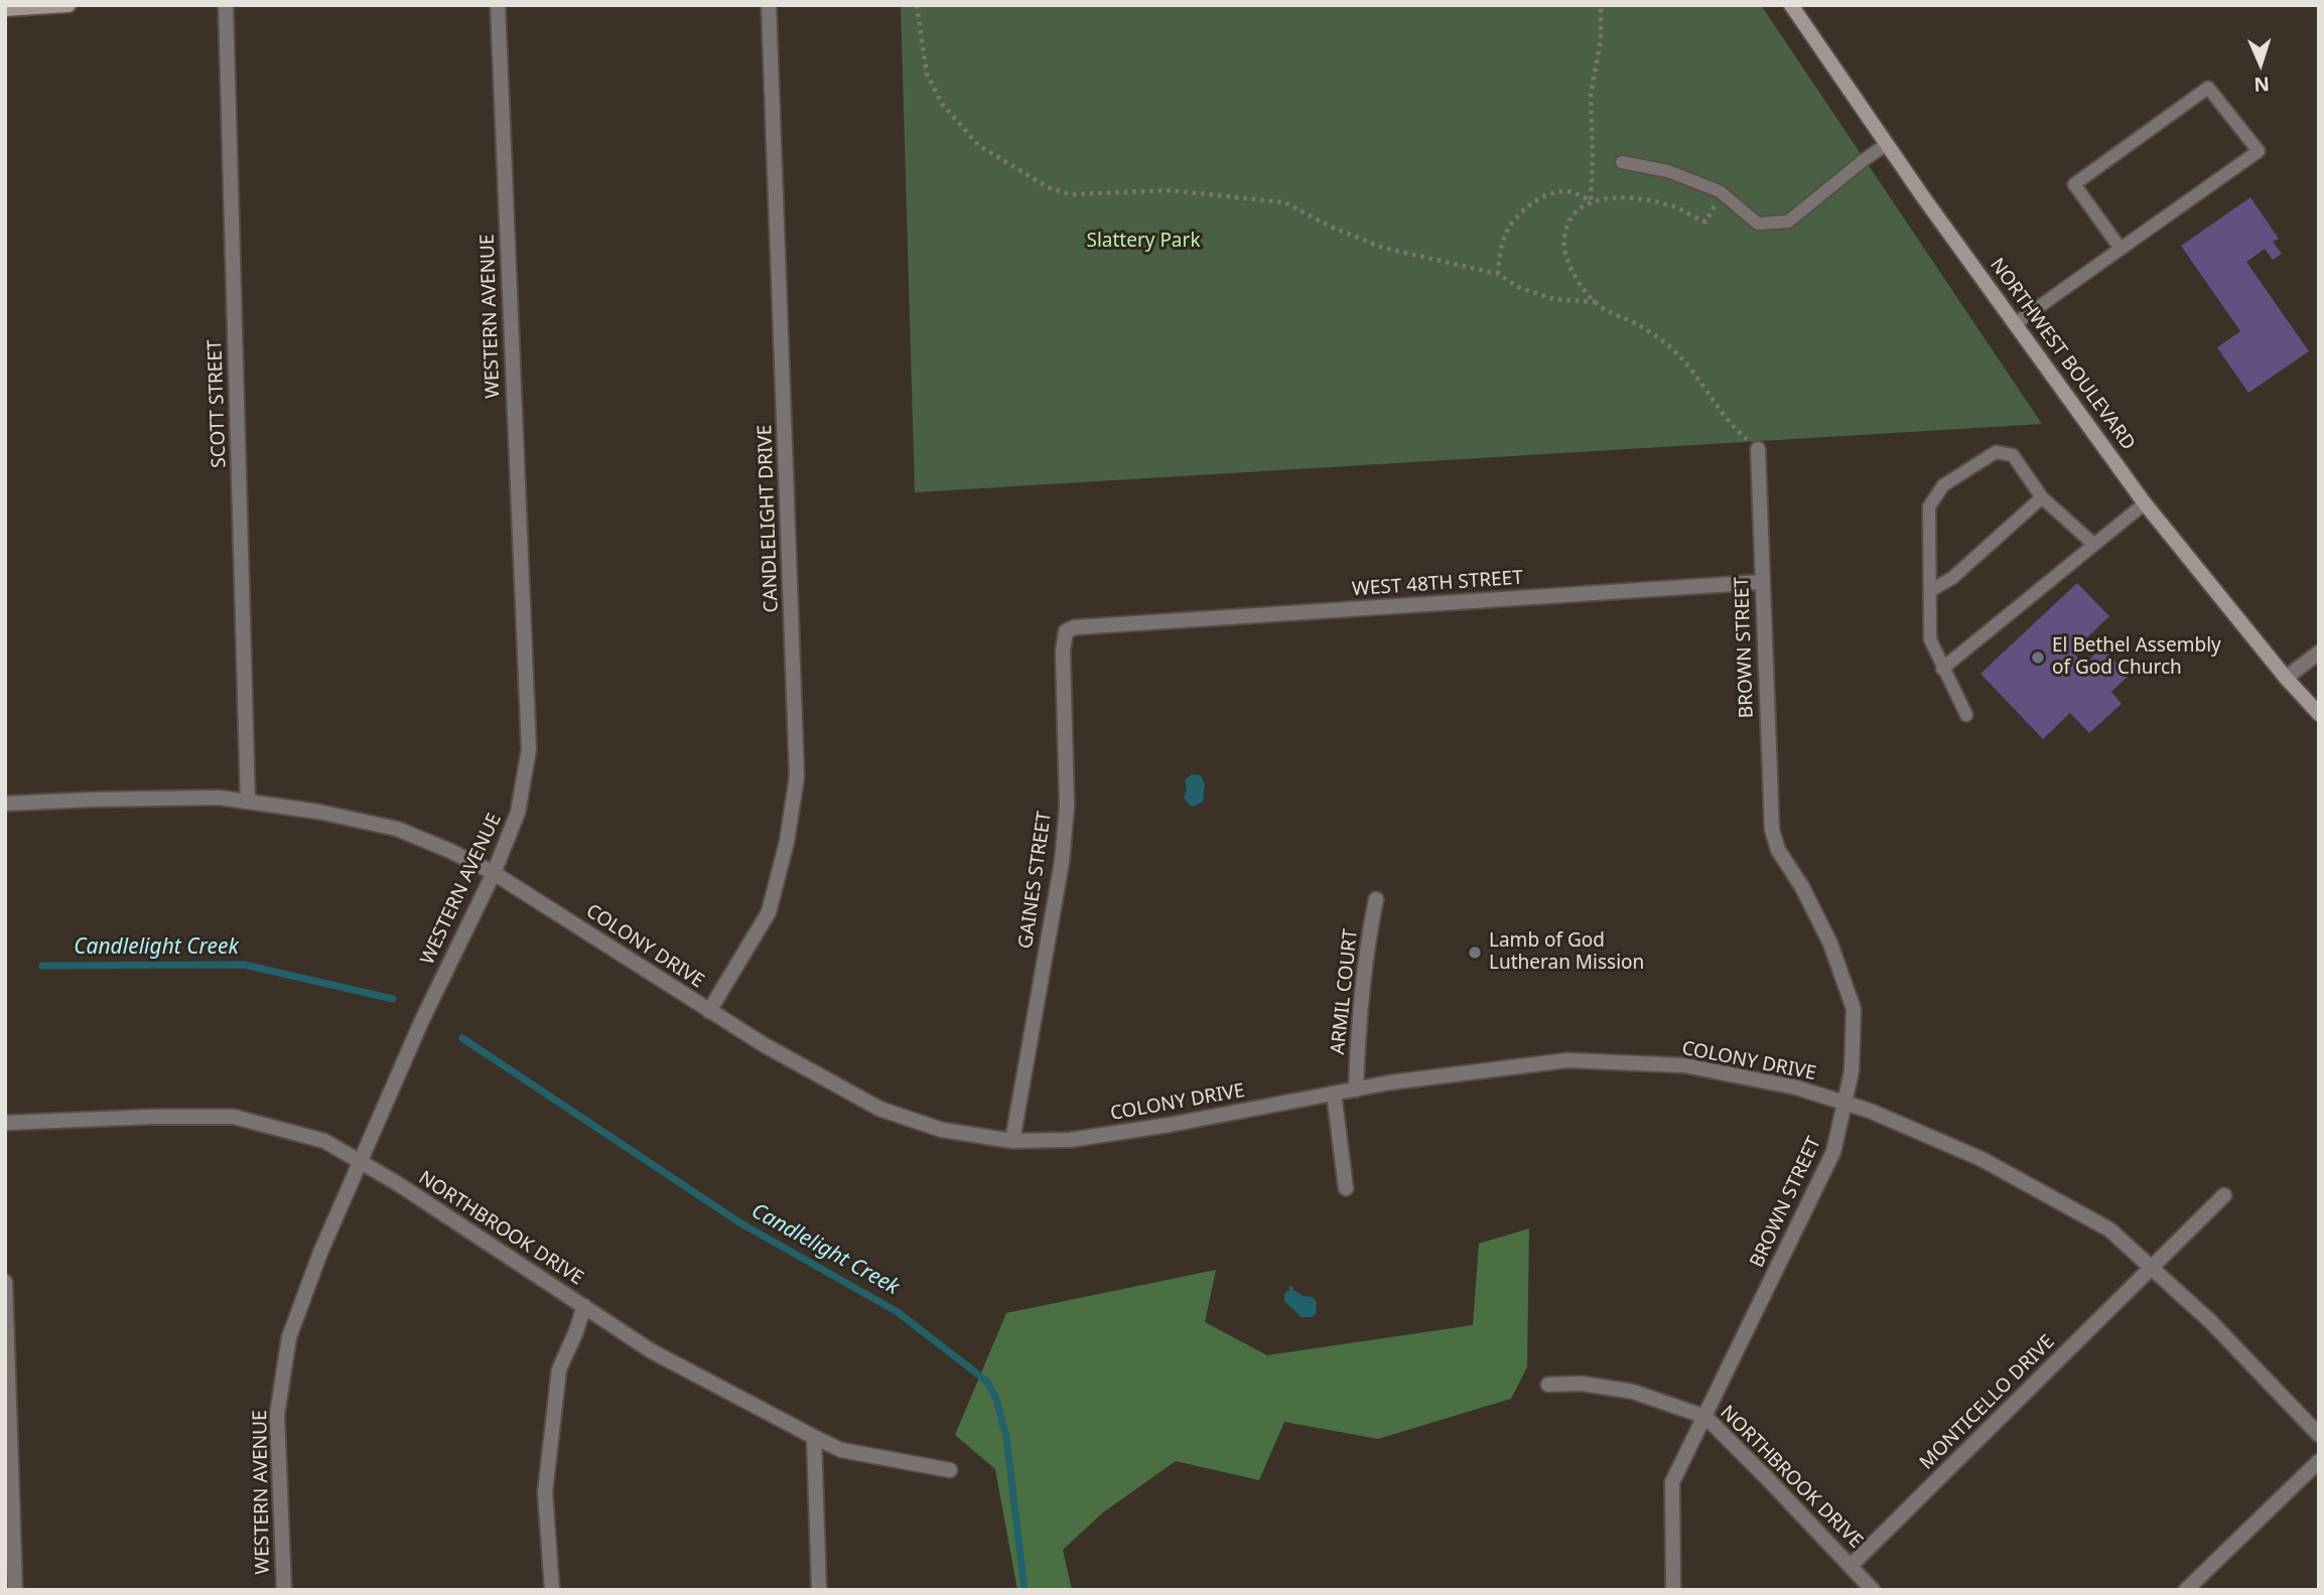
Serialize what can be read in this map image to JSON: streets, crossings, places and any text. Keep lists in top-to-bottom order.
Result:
{
  "streets": {
    "main road": ["NORTHWEST BOULEVARD"],
    "street": [
      "WESTERN AVENUE",
      "SCOTT STREET",
      "CANDLELIGHT DRIVE",
      "WEST 48TH STREET",
      "BROWN STREET",
      "GAINES STREET",
      "COLONY DRIVE",
      "ARMIL COURT",
      "NORTHBROOK DRIVE",
      "MONTICELLO DRIVE"
    ]
  },
  "crossings": [
    ["WESTERN AVENUE", "COLONY DRIVE"],
    ["WESTERN AVENUE", "NORTHBROOK DRIVE"],
    ["SCOTT STREET", "COLONY DRIVE"],
    ["CANDLELIGHT DRIVE", "COLONY DRIVE"],
    ["WEST 48TH STREET", "BROWN STREET"],
    ["WEST 48TH STREET", "GAINES STREET"],
    ["BROWN STREET", "COLONY DRIVE"],
    ["BROWN STREET", "NORTHBROOK DRIVE"],
    ["GAINES STREET", "COLONY DRIVE"],
    ["COLONY DRIVE", "ARMIL COURT"],
    ["COLONY DRIVE", "MONTICELLO DRIVE"],
    ["NORTHBROOK DRIVE", "MONTICELLO DRIVE"]
  ],
  "water": ["Candlelight Creek"],
  "parks": ["Slattery Park"],
  "places": ["El Bethel Assembly of God Church", "Lamb of God Lutheran Mission"],
  "north": "bottom"
}
